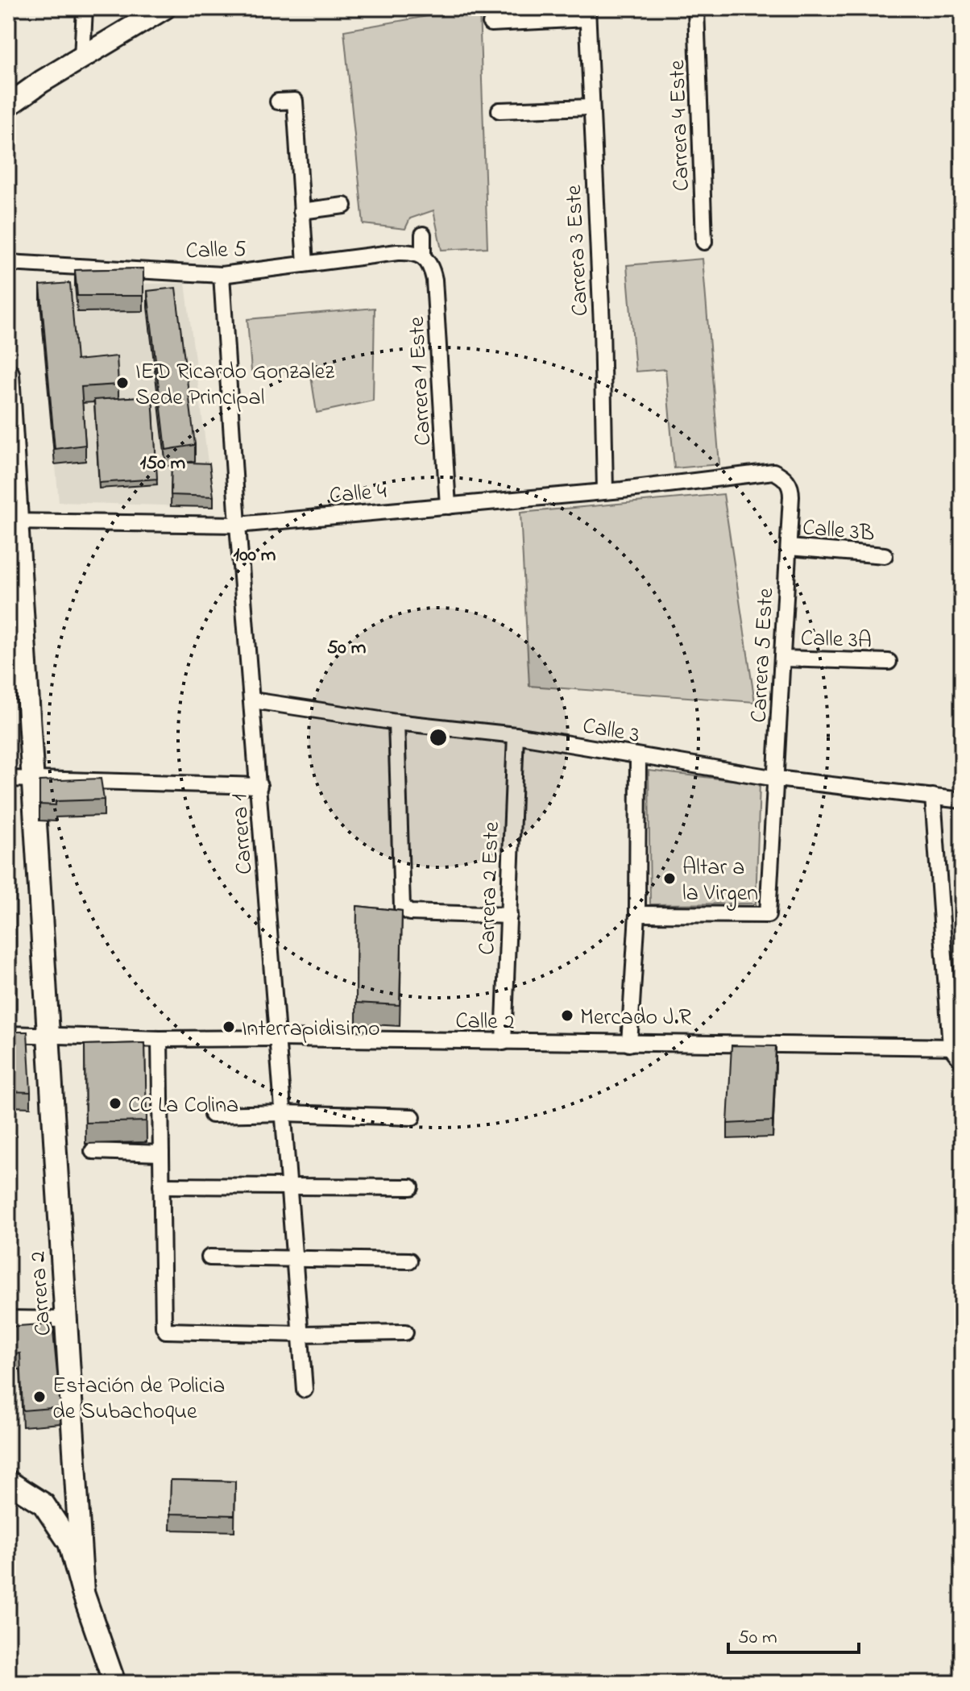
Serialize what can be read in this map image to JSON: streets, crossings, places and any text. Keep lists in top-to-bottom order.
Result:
{
  "streets": {
    "street": [
      "Carrera 4 Este",
      "Calle 5",
      "Carrera 3 Este",
      "Carrera 1 Este",
      "Calle 4",
      "Calle 3B",
      "Calle 3A",
      "Carrera 5 Este",
      "Calle 3",
      "Carrera 1",
      "Carrera 2 Este",
      "Calle 2",
      "Carrera 2"
    ]
  },
  "crossings": [
    ["Calle 5", "Carrera 1 Este"],
    ["Calle 5", "Carrera 1"],
    ["Carrera 3 Este", "Calle 4"],
    ["Carrera 1 Este", "Calle 4"],
    ["Calle 4", "Carrera 5 Este"],
    ["Calle 4", "Carrera 1"],
    ["Calle 4", "Carrera 2"],
    ["Calle 3B", "Carrera 5 Este"],
    ["Calle 3A", "Carrera 5 Este"],
    ["Carrera 5 Este", "Calle 3"],
    ["Calle 3", "Carrera 1"],
    ["Calle 3", "Carrera 2 Este"],
    ["Carrera 1", "Calle 2"],
    ["Carrera 2 Este", "Calle 2"],
    ["Calle 2", "Carrera 2"]
  ],
  "places": [
    "IED Ricardo Gonzalez Sede Principal",
    "Altar a la Virgen",
    "Mercado J.R",
    "Interrapidisimo",
    "CC La Colina",
    "Estación de Policia de Subachoque"
  ],
  "scale_bar": "50 m",
  "rings": ["150 m", "100 m", "50 m"]
}
